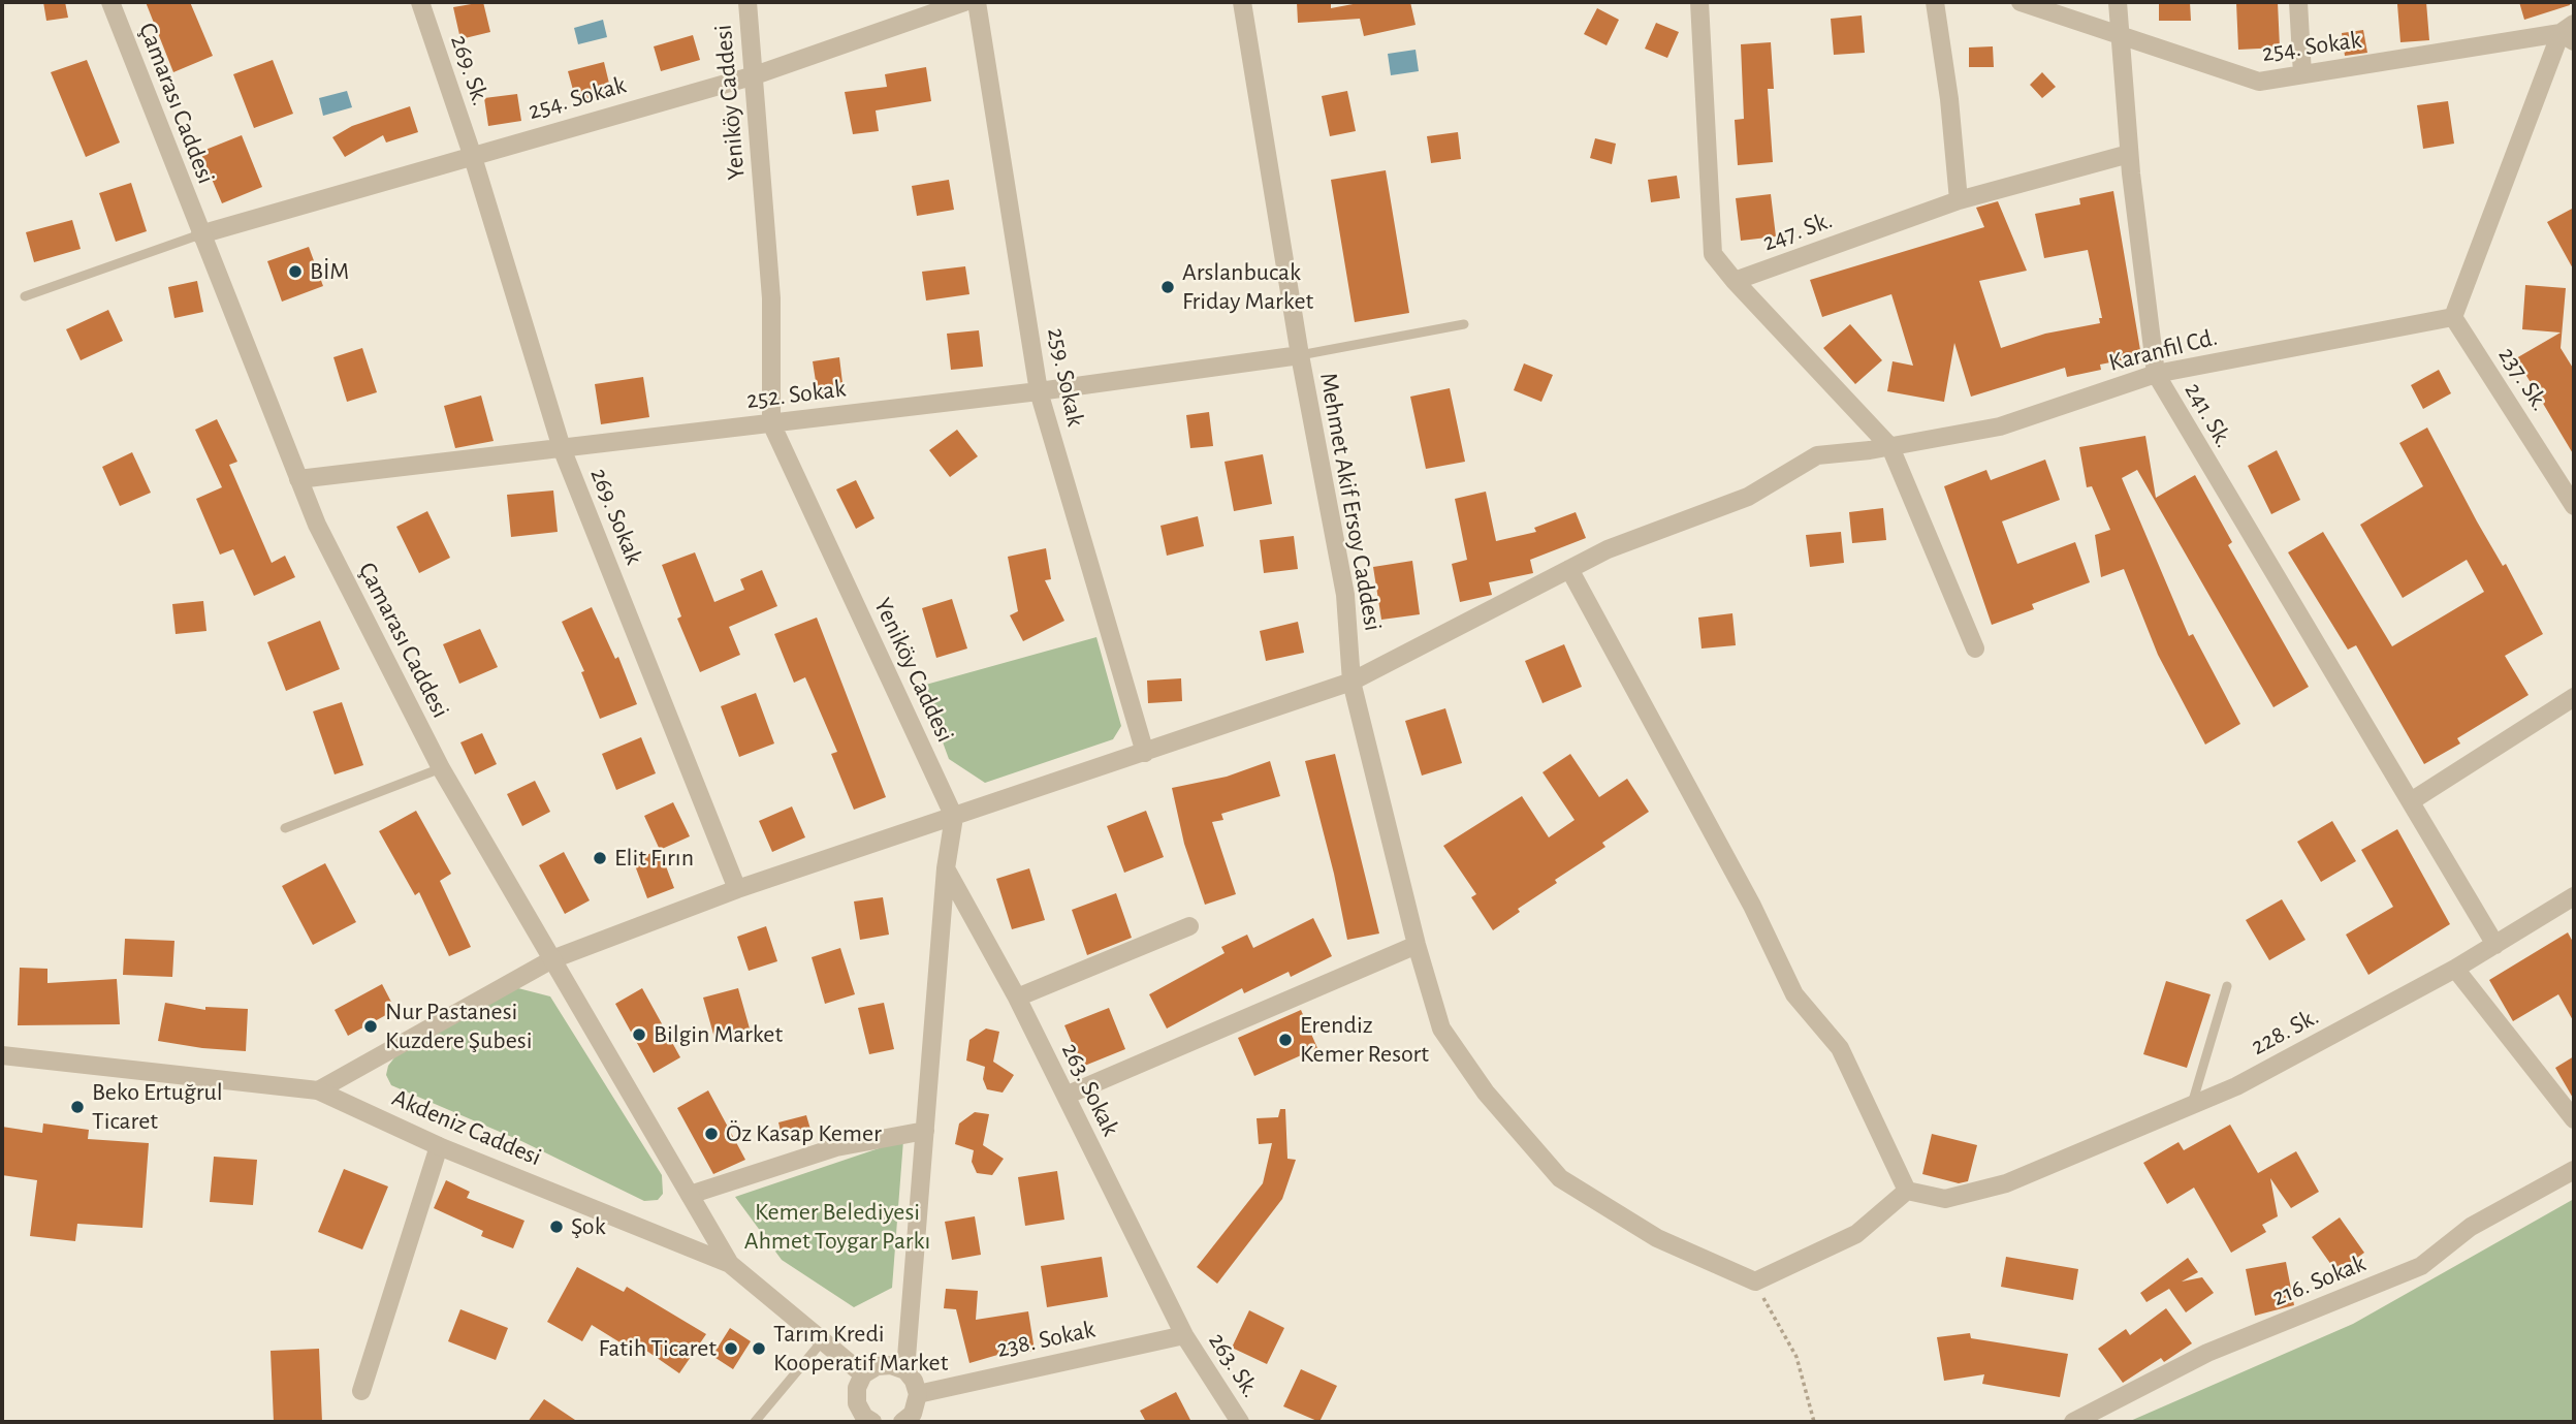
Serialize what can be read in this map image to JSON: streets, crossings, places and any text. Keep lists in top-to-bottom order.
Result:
{
  "streets": {
    "street": [
      "254. Sokak",
      "269. Sk.",
      "Yeniköy Caddesi",
      "Çamarası Caddesi",
      "247. Sk.",
      "Karanfil Cd.",
      "259. Sokak",
      "237. Sk.",
      "252. Sokak",
      "241. Sk.",
      "Mehmet Akif Ersoy Caddesi",
      "269. Sokak",
      "228. Sk.",
      "263. Sokak",
      "Akdeniz Caddesi",
      "216. Sokak",
      "238. Sokak",
      "263. Sk."
    ]
  },
  "crossings": [
    ["254. Sokak", "269. Sk."],
    ["254. Sokak", "Yeniköy Caddesi"],
    ["254. Sokak", "Çamarası Caddesi"],
    ["254. Sokak", "241. Sk."],
    ["254. Sokak", "269. Sokak"],
    ["269. Sk.", "269. Sokak"],
    ["Yeniköy Caddesi", "252. Sokak"],
    ["Çamarası Caddesi", "252. Sokak"],
    ["Çamarası Caddesi", "Akdeniz Caddesi"],
    ["247. Sk.", "241. Sk."],
    ["Karanfil Cd.", "237. Sk."],
    ["Karanfil Cd.", "241. Sk."],
    ["Karanfil Cd.", "Mehmet Akif Ersoy Caddesi"],
    ["259. Sokak", "252. Sokak"],
    ["252. Sokak", "Mehmet Akif Ersoy Caddesi"],
    ["252. Sokak", "269. Sokak"],
    ["241. Sk.", "228. Sk."],
    ["263. Sokak", "238. Sokak"],
    ["263. Sokak", "263. Sk."],
    ["238. Sokak", "263. Sk."]
  ],
  "parks": ["Kemer Belediyesi Ahmet Toygar Parkı"],
  "places": [
    "BİM",
    "Arslanbucak Friday Market",
    "Elit Fırın",
    "Nur Pastanesi Kuzdere Şubesi",
    "Bilgin Market",
    "Erendiz Kemer Resort",
    "Beko Ertuğrul Ticaret",
    "Öz Kasap Kemer",
    "Şok",
    "Fatih Ticaret",
    "Tarım Kredi Kooperatif Market"
  ]
}
